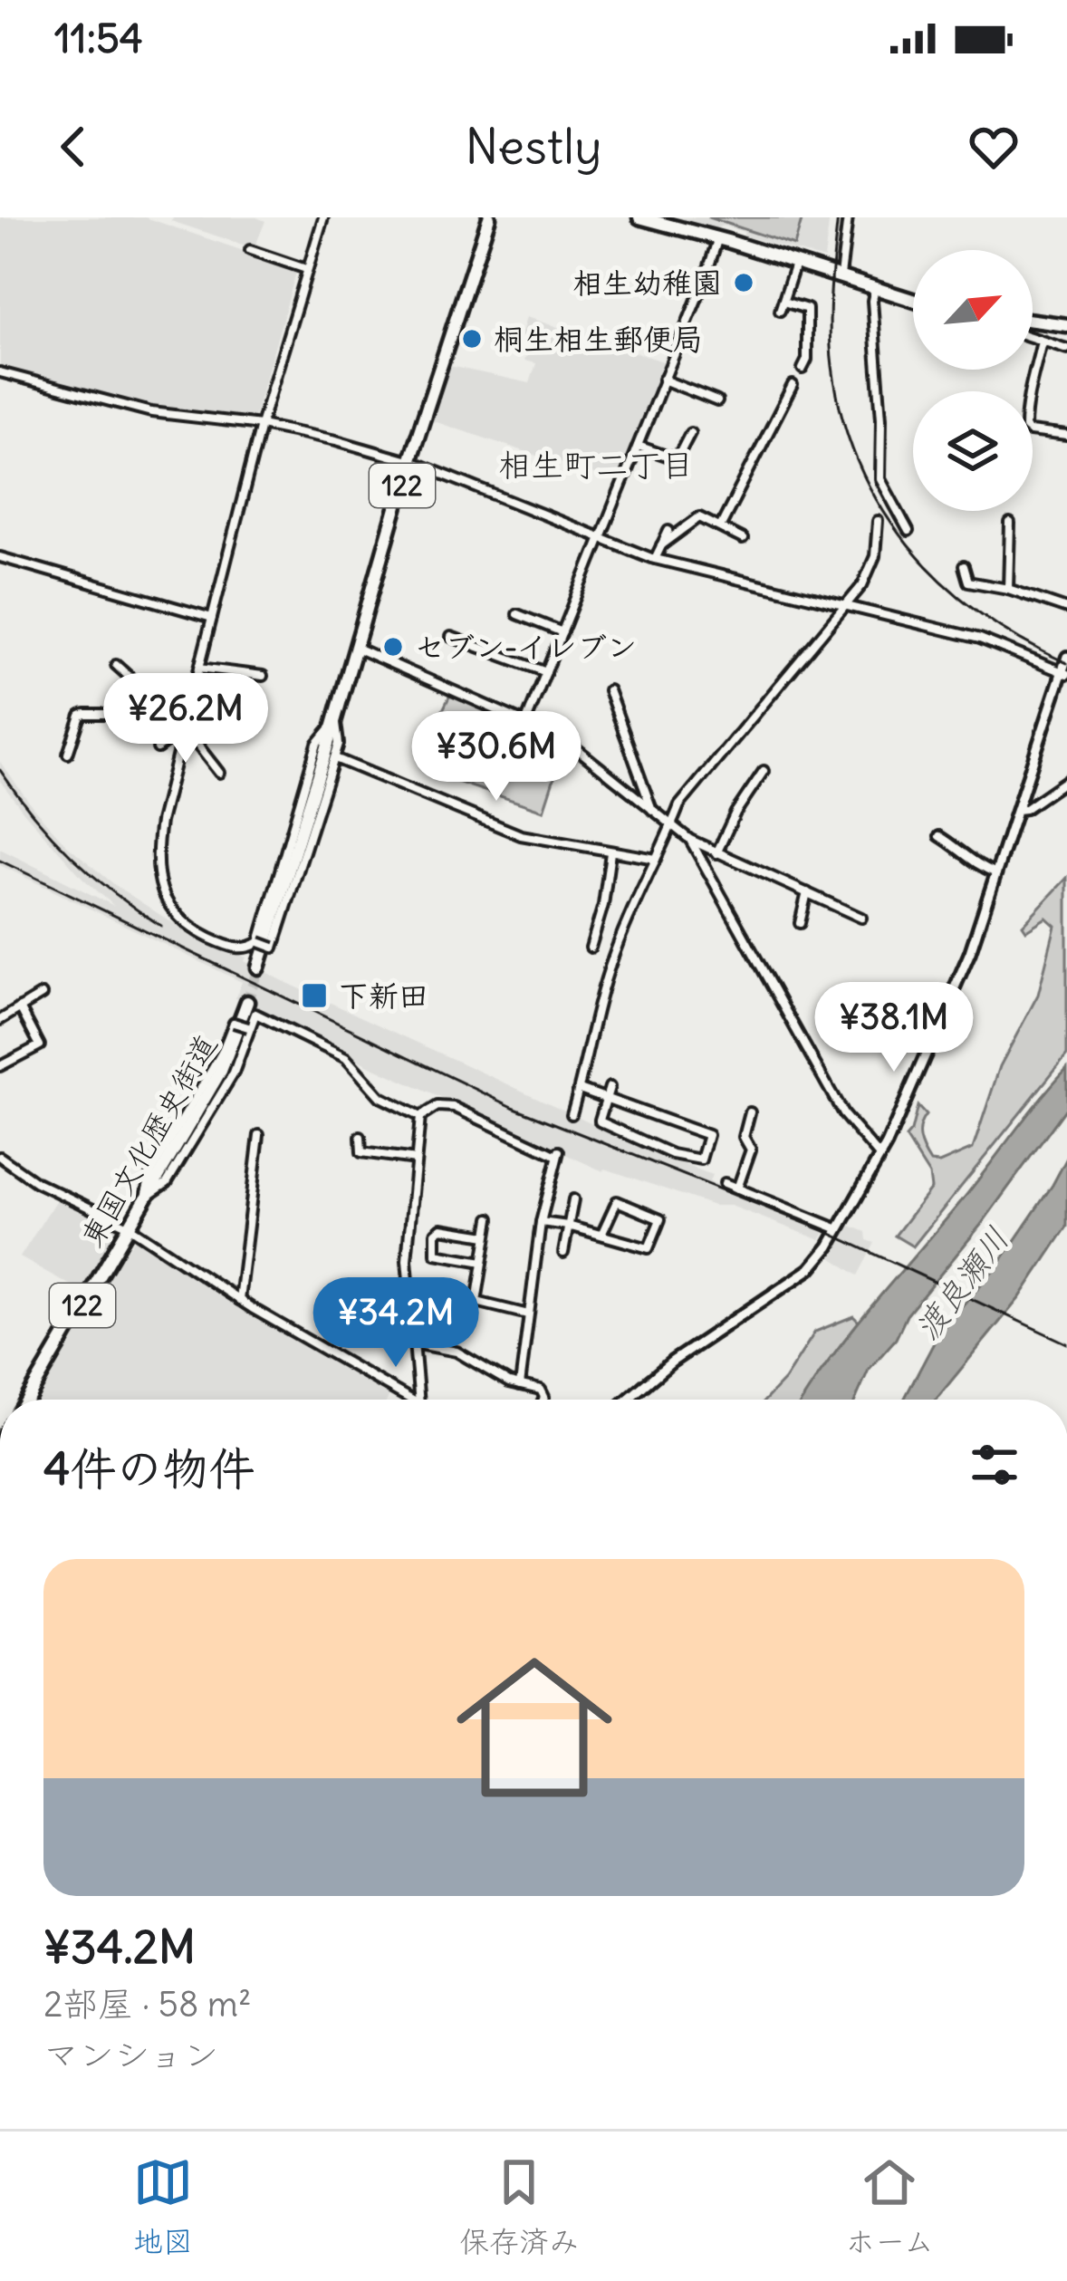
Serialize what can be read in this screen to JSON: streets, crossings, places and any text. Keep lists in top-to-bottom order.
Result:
{
  "streets": {
    "highway": ["122", "東国文化歴史街道"]
  },
  "districts": ["相生町二丁目"],
  "water": ["渡良瀬川"],
  "places": {
    "other": ["相生幼稚園", "桐生相生郵便局", "セブン-イレブン"],
    "transit": ["下新田"]
  },
  "north": "top right",
  "page": {
    "status": "11:54",
    "header": "Nestly",
    "price": [
      "¥26.2M",
      "¥30.6M",
      "¥38.1M",
      "¥34.2M"
    ],
    "heading": "4件の物件",
    "list": [
      {
        "name": "¥34.2M",
        "note": "2部屋 · 58 m² · マンション"
      }
    ],
    "tabs": ["地図", "保存済み", "ホーム"]
  }
}
